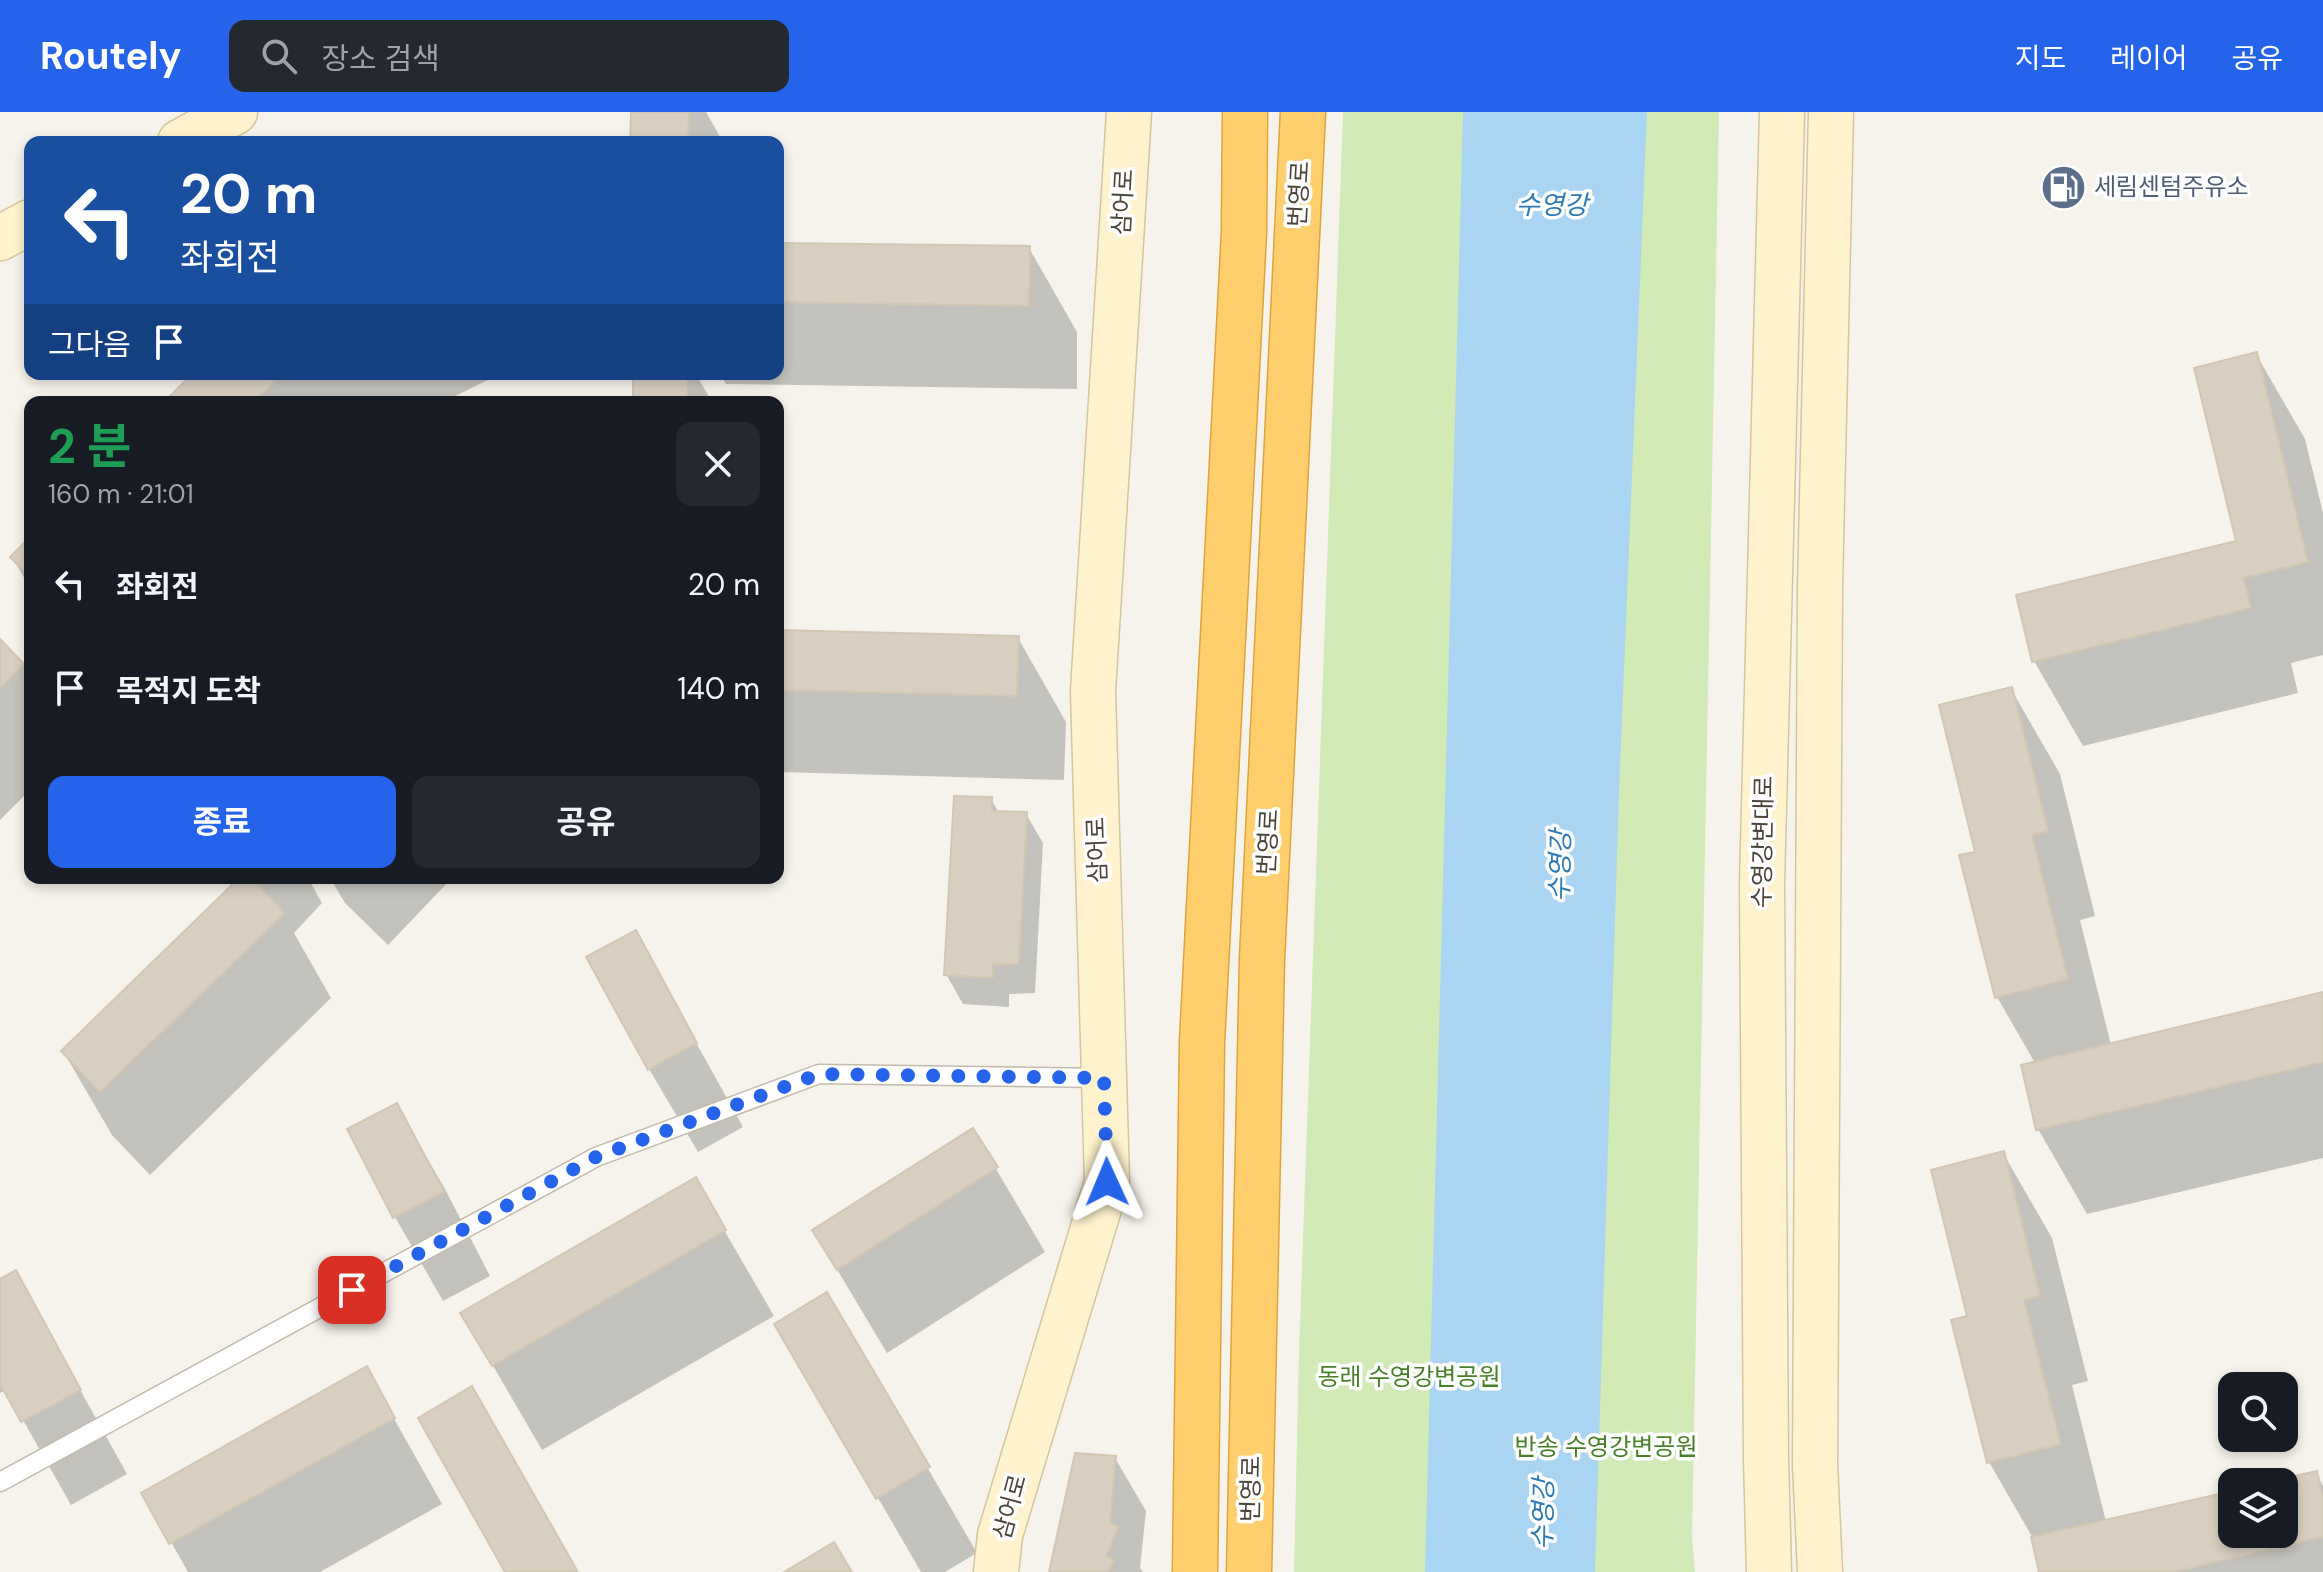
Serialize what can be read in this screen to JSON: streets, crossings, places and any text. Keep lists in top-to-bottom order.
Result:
{
  "streets": {
    "highway": ["번영로"],
    "main road": ["삼어로", "수영강변대로"]
  },
  "water": ["수영강"],
  "parks": ["동래 수영강변공원", "반송 수영강변공원"],
  "places": {
    "fuel station": ["세림센텀주유소"]
  },
  "page": {
    "header": "Routely",
    "search": "장소 검색",
    "nav": ["지도", "레이어", "공유"],
    "turn": ["20 m", "좌회전"],
    "then": "그다음",
    "heading": ["2 분", "160 m · 21:01"],
    "list": [
      {
        "name": "좌회전",
        "value": "20 m"
      },
      {
        "name": "목적지 도착",
        "value": "140 m"
      }
    ],
    "buttons": ["종료", "공유"]
  }
}
